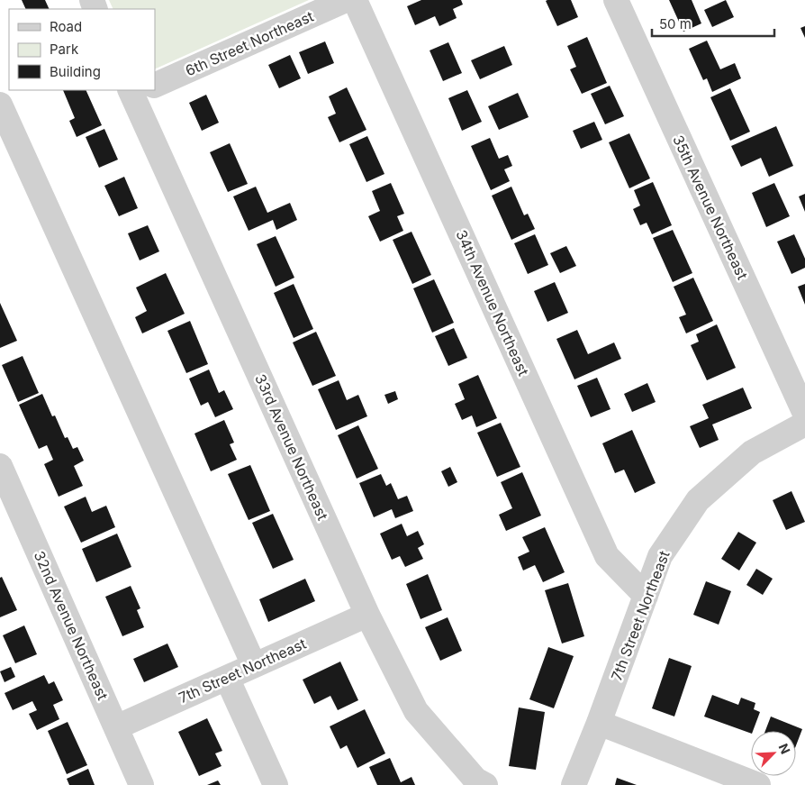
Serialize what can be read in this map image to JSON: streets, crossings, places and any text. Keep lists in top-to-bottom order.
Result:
{
  "streets": {
    "street": [
      "6th Street Northeast",
      "35th Avenue Northeast",
      "34th Avenue Northeast",
      "33rd Avenue Northeast",
      "7th Street Northeast",
      "32nd Avenue Northeast"
    ]
  },
  "crossings": [
    ["34th Avenue Northeast", "7th Street Northeast"],
    ["33rd Avenue Northeast", "7th Street Northeast"],
    ["7th Street Northeast", "32nd Avenue Northeast"]
  ],
  "legend": ["Road", "Park", "Building"],
  "scale_bar": "50 m",
  "north": "top right"
}
